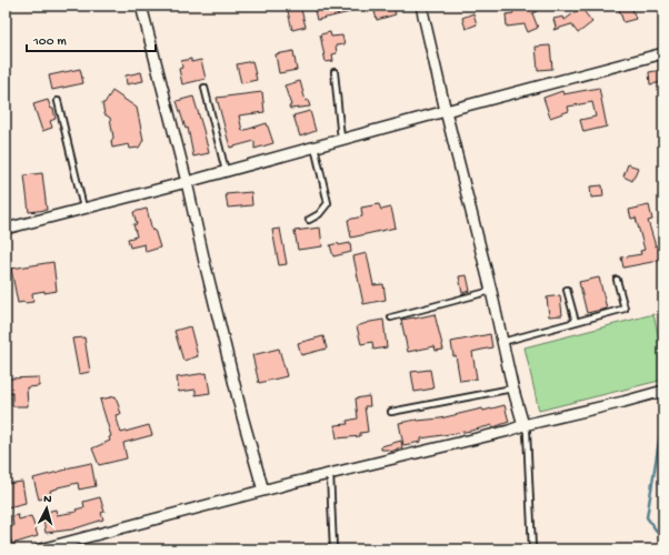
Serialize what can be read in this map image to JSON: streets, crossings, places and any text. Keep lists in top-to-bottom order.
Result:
{
  "scale_bar": "100 m",
  "north": "top"
}
